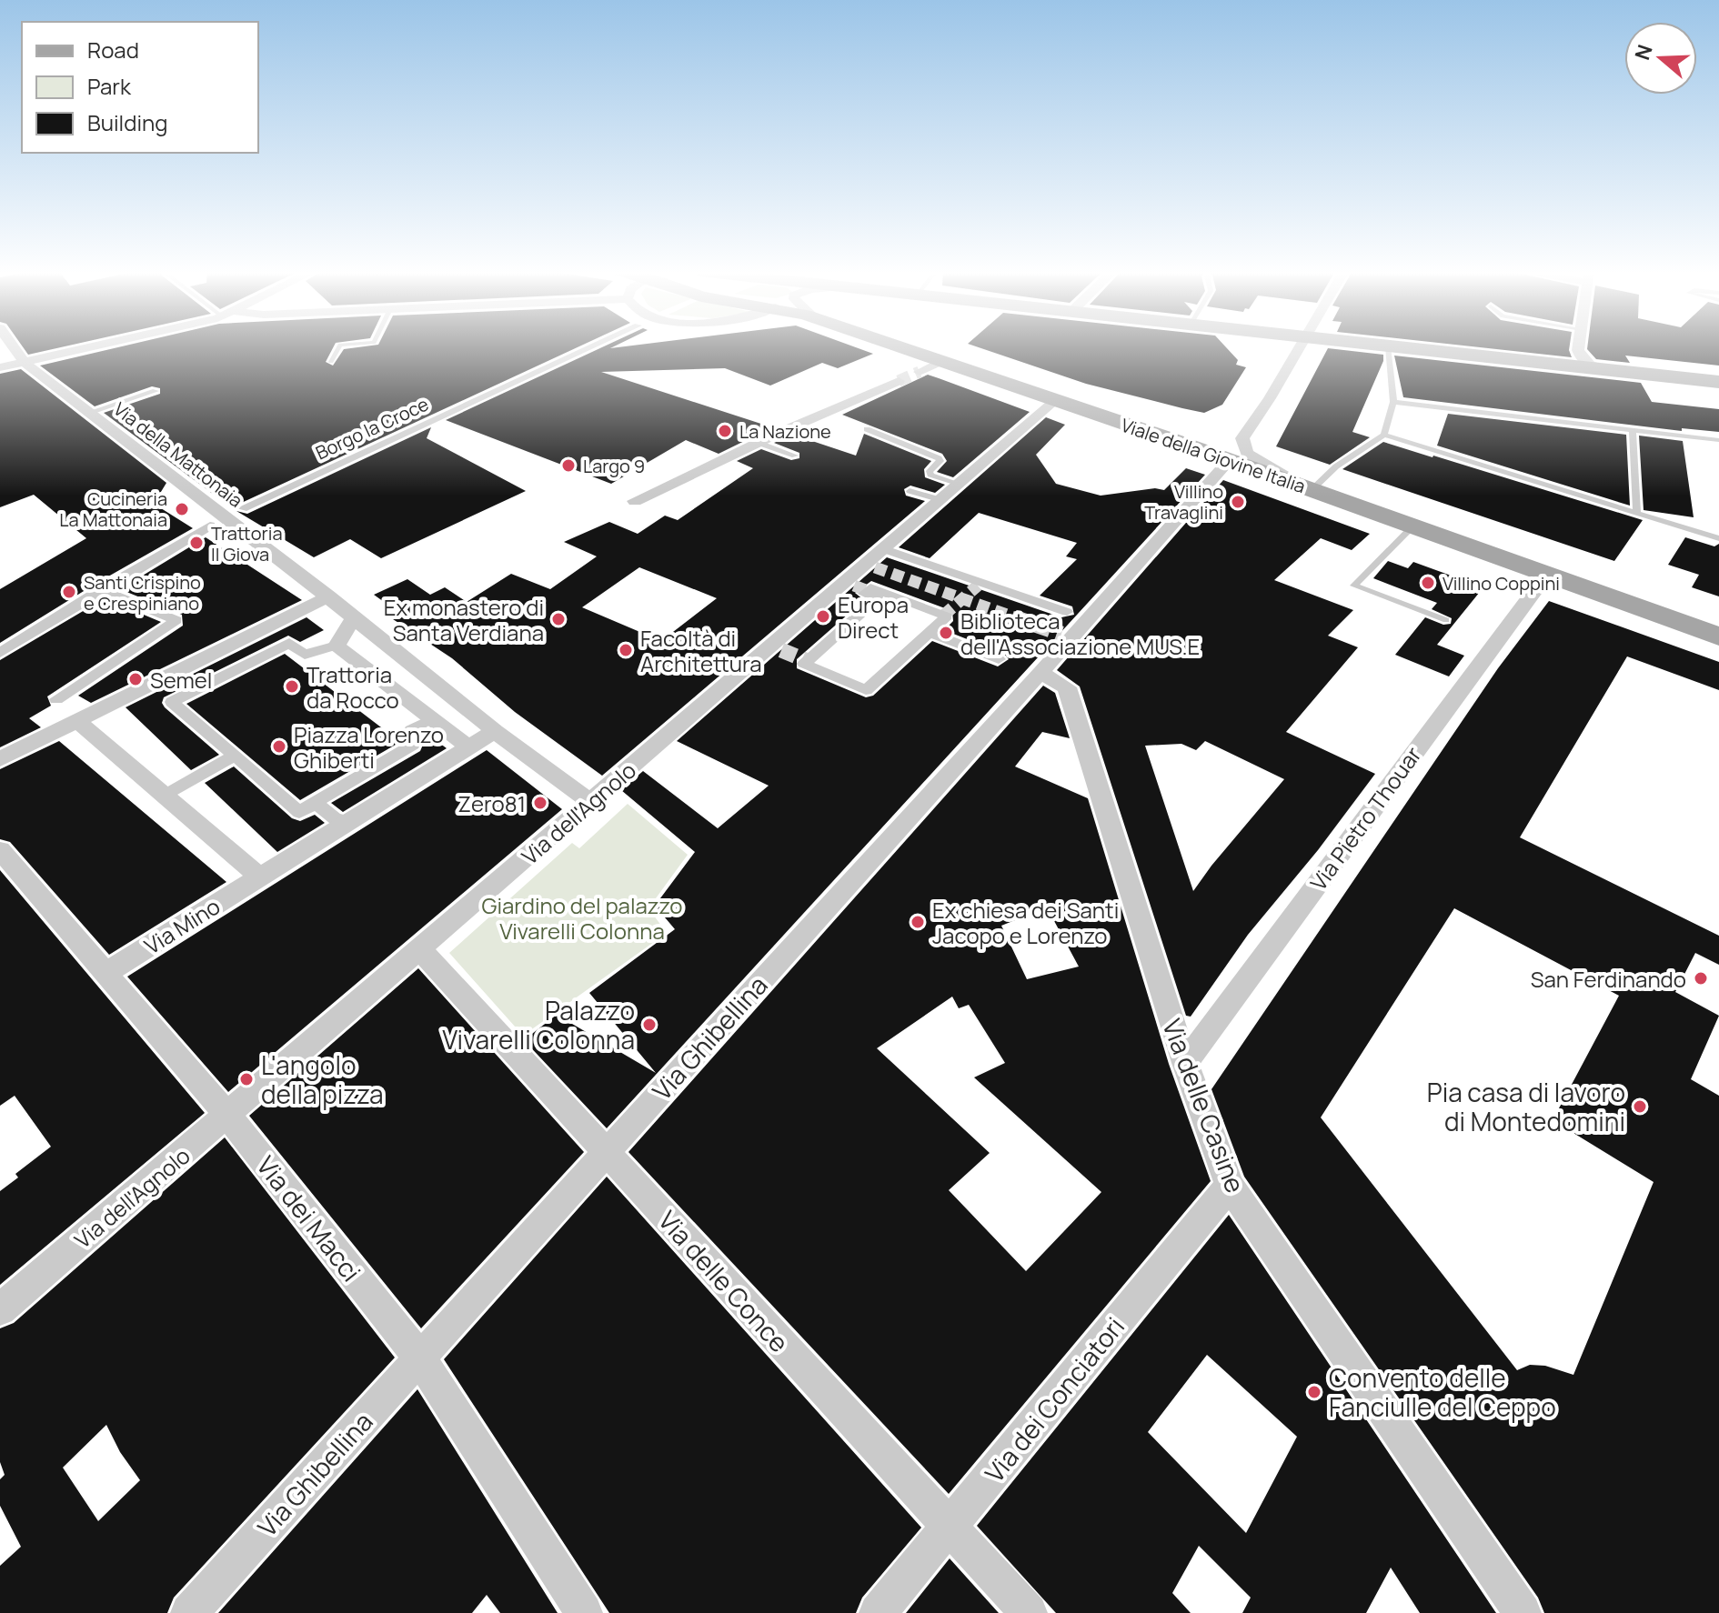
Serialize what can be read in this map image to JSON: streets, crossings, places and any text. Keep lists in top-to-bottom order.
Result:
{
  "streets": {
    "main road": ["Viale della Giovine Italia"],
    "street": [
      "Borgo la Croce",
      "Via della Mattonaia",
      "Via dell'Agnolo",
      "Via Pietro Thouar",
      "Via Mino",
      "Via Ghibellina",
      "Via delle Casine",
      "Via dei Macci",
      "Via delle Conce",
      "Via dei Conciatori"
    ]
  },
  "crossings": [
    ["Viale della Giovine Italia", "Via dell'Agnolo"],
    ["Viale della Giovine Italia", "Via Pietro Thouar"],
    ["Viale della Giovine Italia", "Via Ghibellina"],
    ["Via dell'Agnolo", "Via dei Macci"],
    ["Via dell'Agnolo", "Via delle Conce"],
    ["Via Pietro Thouar", "Via delle Casine"],
    ["Via Mino", "Via dei Macci"],
    ["Via Ghibellina", "Via delle Casine"],
    ["Via Ghibellina", "Via dei Macci"],
    ["Via Ghibellina", "Via delle Conce"],
    ["Via delle Casine", "Via dei Conciatori"],
    ["Via delle Conce", "Via dei Conciatori"]
  ],
  "parks": ["Giardino del palazzo Vivarelli Colonna"],
  "places": [
    "La Nazione",
    "Largo 9",
    "Villino Travaglini",
    "Cucineria La Mattonaia",
    "Trattoria Il Giova",
    "Villino Coppini",
    "Santi Crispino e Crespiniano",
    "Europa Direct",
    "Ex monastero di Santa Verdiana",
    "Biblioteca dell'Associazione MUS.E",
    "Facoltà di Architettura",
    "Semel",
    "Trattoria da Rocco",
    "Piazza Lorenzo Ghiberti",
    "Zero81",
    "Ex chiesa dei Santi Jacopo e Lorenzo",
    "San Ferdinando",
    "Palazzo Vivarelli Colonna",
    "L'angolo della pizza",
    "Pia casa di lavoro di Montedomini",
    "Convento delle Fanciulle del Ceppo"
  ],
  "legend": ["Road", "Park", "Building"],
  "north": "left"
}
